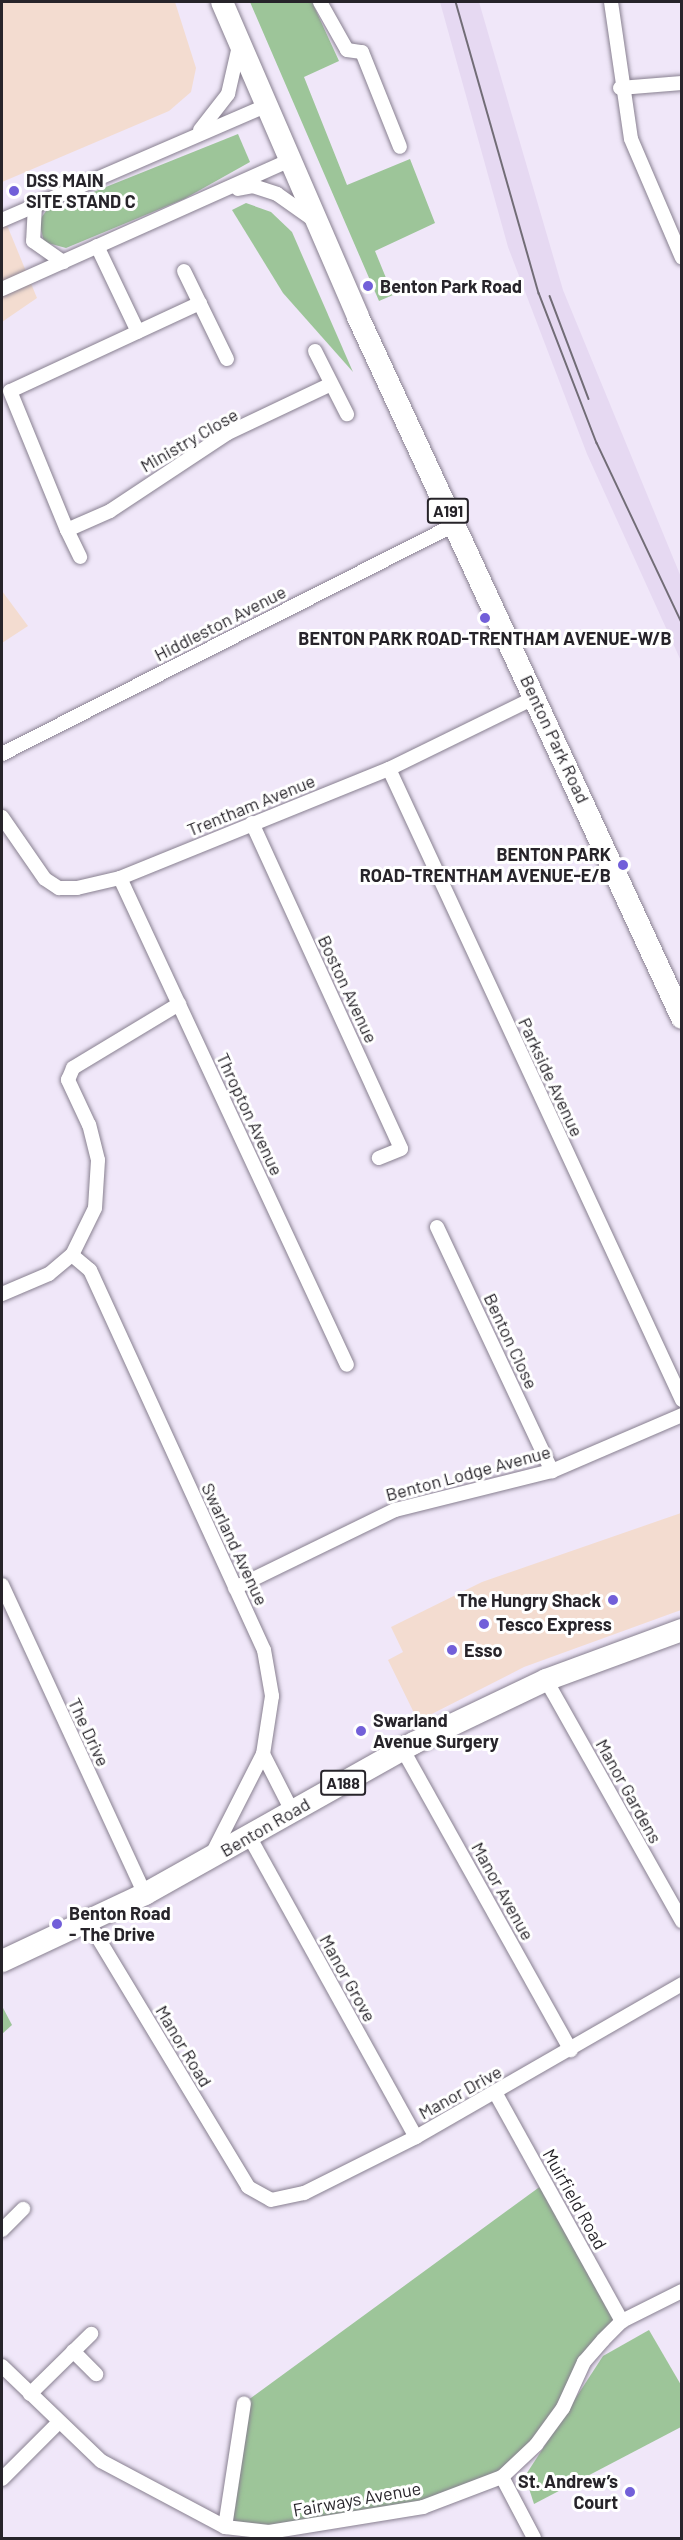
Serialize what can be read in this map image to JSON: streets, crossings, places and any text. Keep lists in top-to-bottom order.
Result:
{
  "streets": {
    "main road": [
      "A191",
      "Benton Park Road",
      "A188",
      "Benton Road"
    ],
    "street": [
      "Ministry Close",
      "Hiddleston Avenue",
      "Trentham Avenue",
      "Boston Avenue",
      "Parkside Avenue",
      "Thropton Avenue",
      "Benton Close",
      "Benton Lodge Avenue",
      "Swarland Avenue",
      "The Drive",
      "Manor Gardens",
      "Manor Avenue",
      "Manor Grove",
      "Manor Road",
      "Manor Drive",
      "Muirfield Road",
      "Fairways Avenue"
    ]
  },
  "crossings": [
    ["Hiddleston Avenue", "Benton Park Road"],
    ["Benton Park Road", "Trentham Avenue"],
    ["Trentham Avenue", "Boston Avenue"],
    ["Trentham Avenue", "Parkside Avenue"],
    ["Trentham Avenue", "Thropton Avenue"],
    ["Benton Close", "Benton Lodge Avenue"],
    ["Benton Lodge Avenue", "Swarland Avenue"],
    ["Swarland Avenue", "Benton Road"],
    ["The Drive", "Benton Road"],
    ["Manor Gardens", "Benton Road"],
    ["Benton Road", "Manor Avenue"],
    ["Benton Road", "Manor Grove"],
    ["Benton Road", "Manor Road"],
    ["Manor Avenue", "Manor Drive"],
    ["Manor Grove", "Manor Drive"],
    ["Manor Road", "Manor Drive"],
    ["Manor Drive", "Muirfield Road"],
    ["Muirfield Road", "Fairways Avenue"]
  ],
  "places": [
    "DSS MAIN SITE STAND C",
    "Benton Park Road",
    "BENTON PARK ROAD-TRENTHAM AVENUE-W/B",
    "BENTON PARK ROAD-TRENTHAM AVENUE-E/B",
    "The Hungry Shack",
    "Tesco Express",
    "Esso",
    "Swarland Avenue Surgery",
    "Benton Road - The Drive",
    "St. Andrew’s Court"
  ]
}
